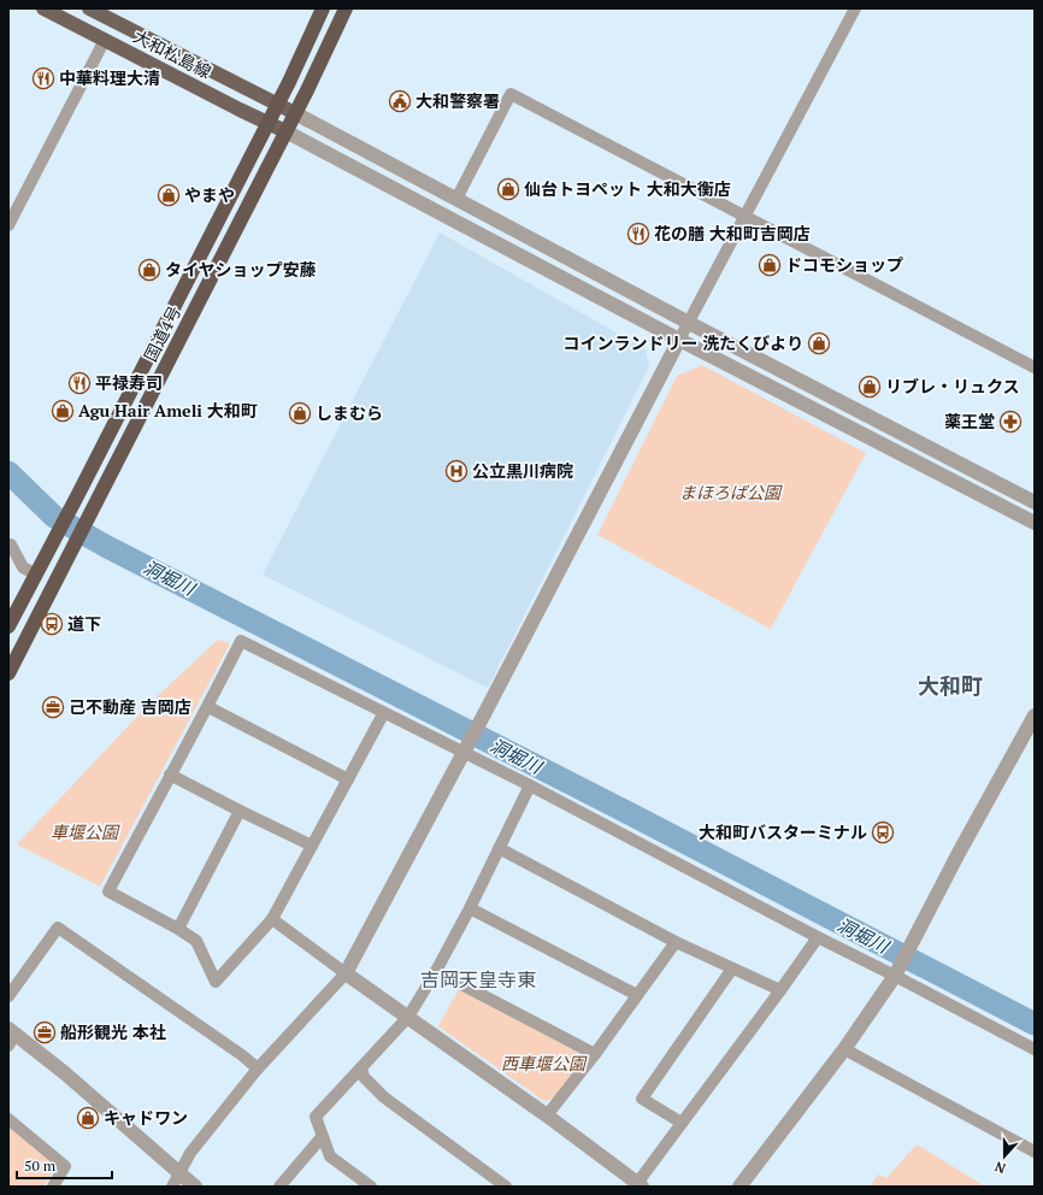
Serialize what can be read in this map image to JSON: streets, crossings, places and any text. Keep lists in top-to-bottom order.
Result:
{
  "streets": {
    "highway": ["国道4号"],
    "main road": ["大和松島線"]
  },
  "crossings": [
    ["大和松島線", "国道4号"]
  ],
  "districts": ["大和町", "吉岡天皇寺東"],
  "water": ["洞堀川"],
  "parks": ["まほろば公園", "車堰公園", "西車堰公園"],
  "places": {
    "restaurant": ["中華料理大清", "花の膳 大和町吉岡店", "平禄寿司"],
    "public building": ["大和警察署"],
    "shop": [
      "仙台トヨペット 大和大衡店",
      "やまや",
      "ドコモショップ",
      "タイヤショップ安藤",
      "コインランドリー 洗たくびより",
      "リブレ・リュクス",
      "Agu Hair Ameli 大和町",
      "しまむら",
      "キャドワン"
    ],
    "pharmacy": ["薬王堂"],
    "hospital": ["公立黒川病院"],
    "bus stop": ["道下", "大和町バスターミナル"],
    "office": ["己不動産 吉岡店", "船形観光 本社"]
  },
  "scale_bar": "50 m",
  "north": "bottom"
}
